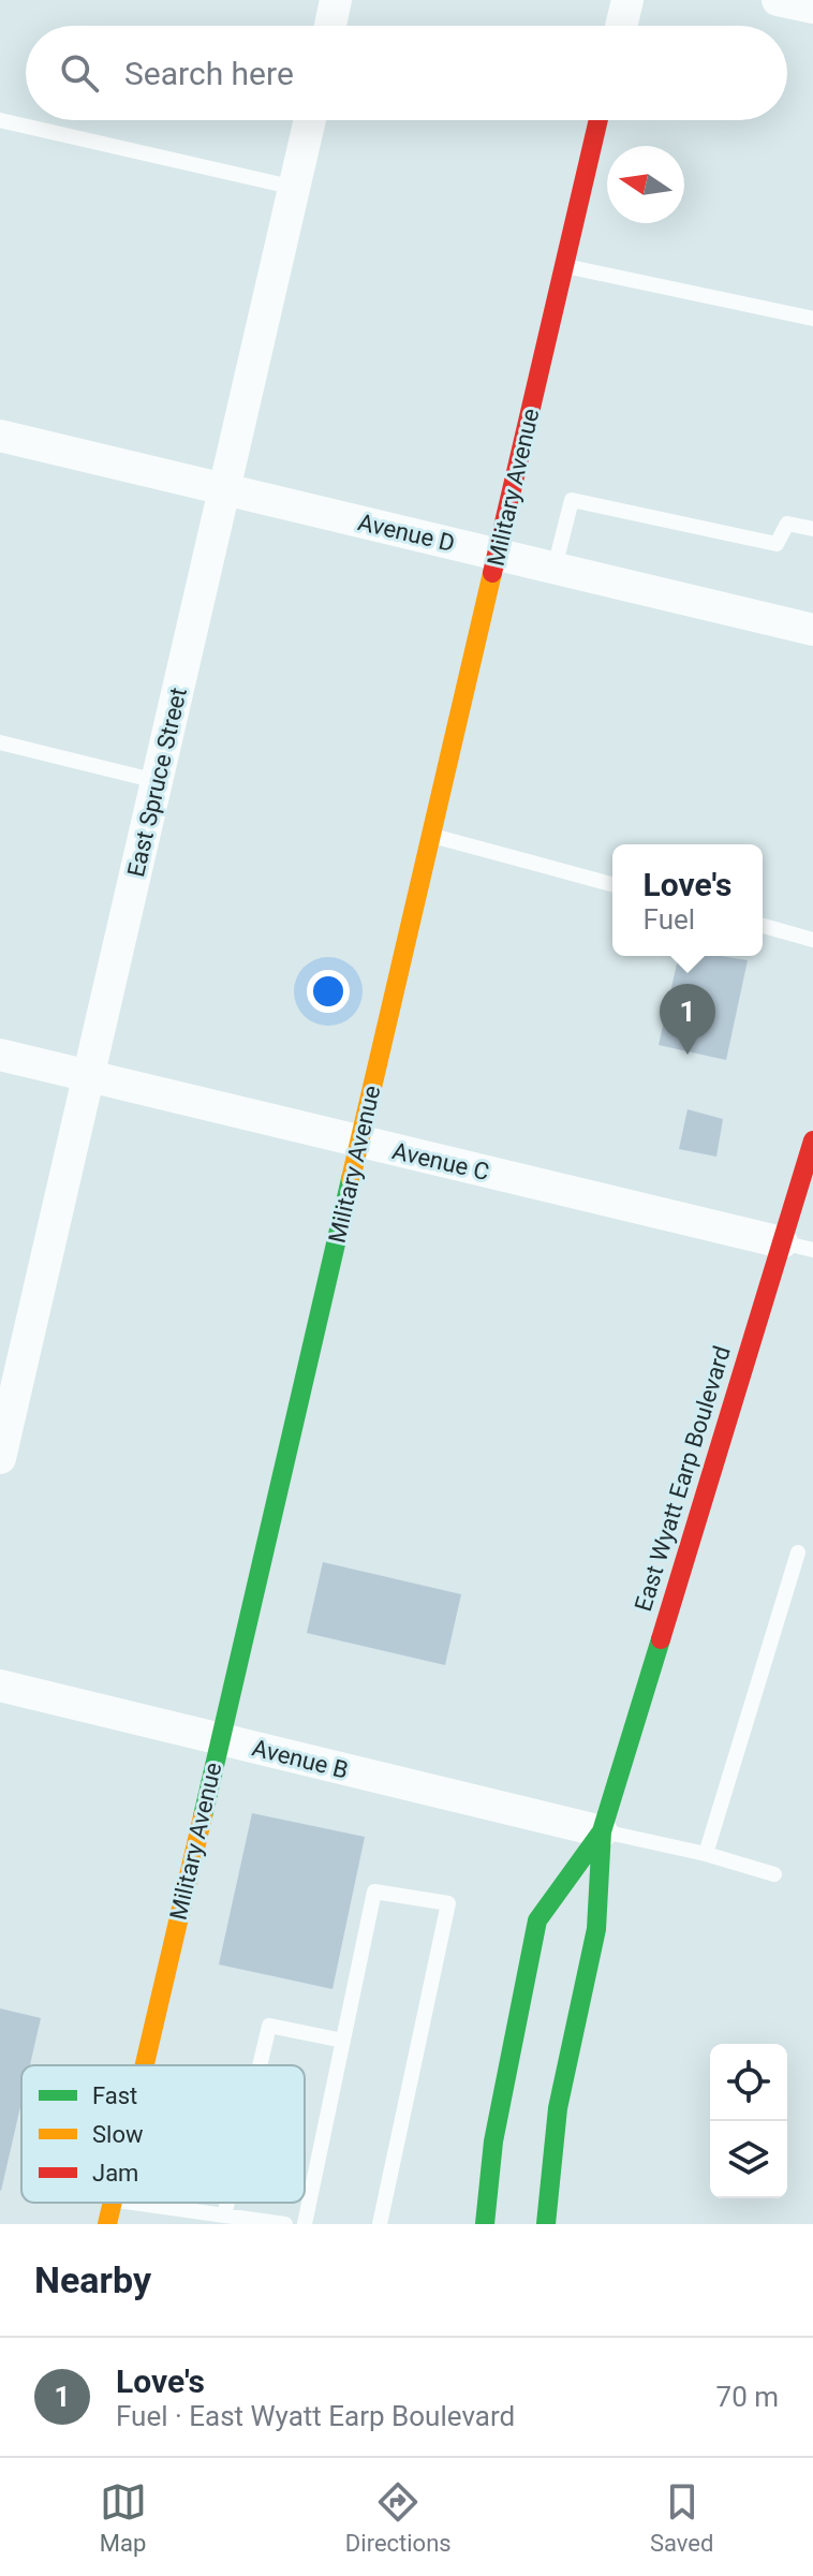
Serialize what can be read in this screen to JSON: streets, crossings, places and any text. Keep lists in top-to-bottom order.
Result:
{
  "streets": {
    "street": [
      "Military Avenue",
      "Avenue D",
      "East Spruce Street",
      "Avenue C",
      "East Wyatt Earp Boulevard",
      "Avenue B"
    ]
  },
  "crossings": [
    ["Military Avenue", "Avenue D"],
    ["Military Avenue", "Avenue C"],
    ["Military Avenue", "Avenue B"],
    ["Avenue D", "East Spruce Street"],
    ["East Spruce Street", "Avenue C"],
    ["Avenue C", "East Wyatt Earp Boulevard"],
    ["East Wyatt Earp Boulevard", "Avenue B"]
  ],
  "legend": ["Fast", "Slow", "Jam"],
  "north": "left",
  "page": {
    "search": "Search here",
    "popup": ["Love's", "Fuel"],
    "pins": "1",
    "heading": "Nearby",
    "list": [
      {
        "mark": "1",
        "name": "Love's",
        "note": "Fuel · East Wyatt Earp Boulevard",
        "value": "70 m"
      }
    ],
    "nav": ["Map", "Directions", "Saved"]
  }
}
